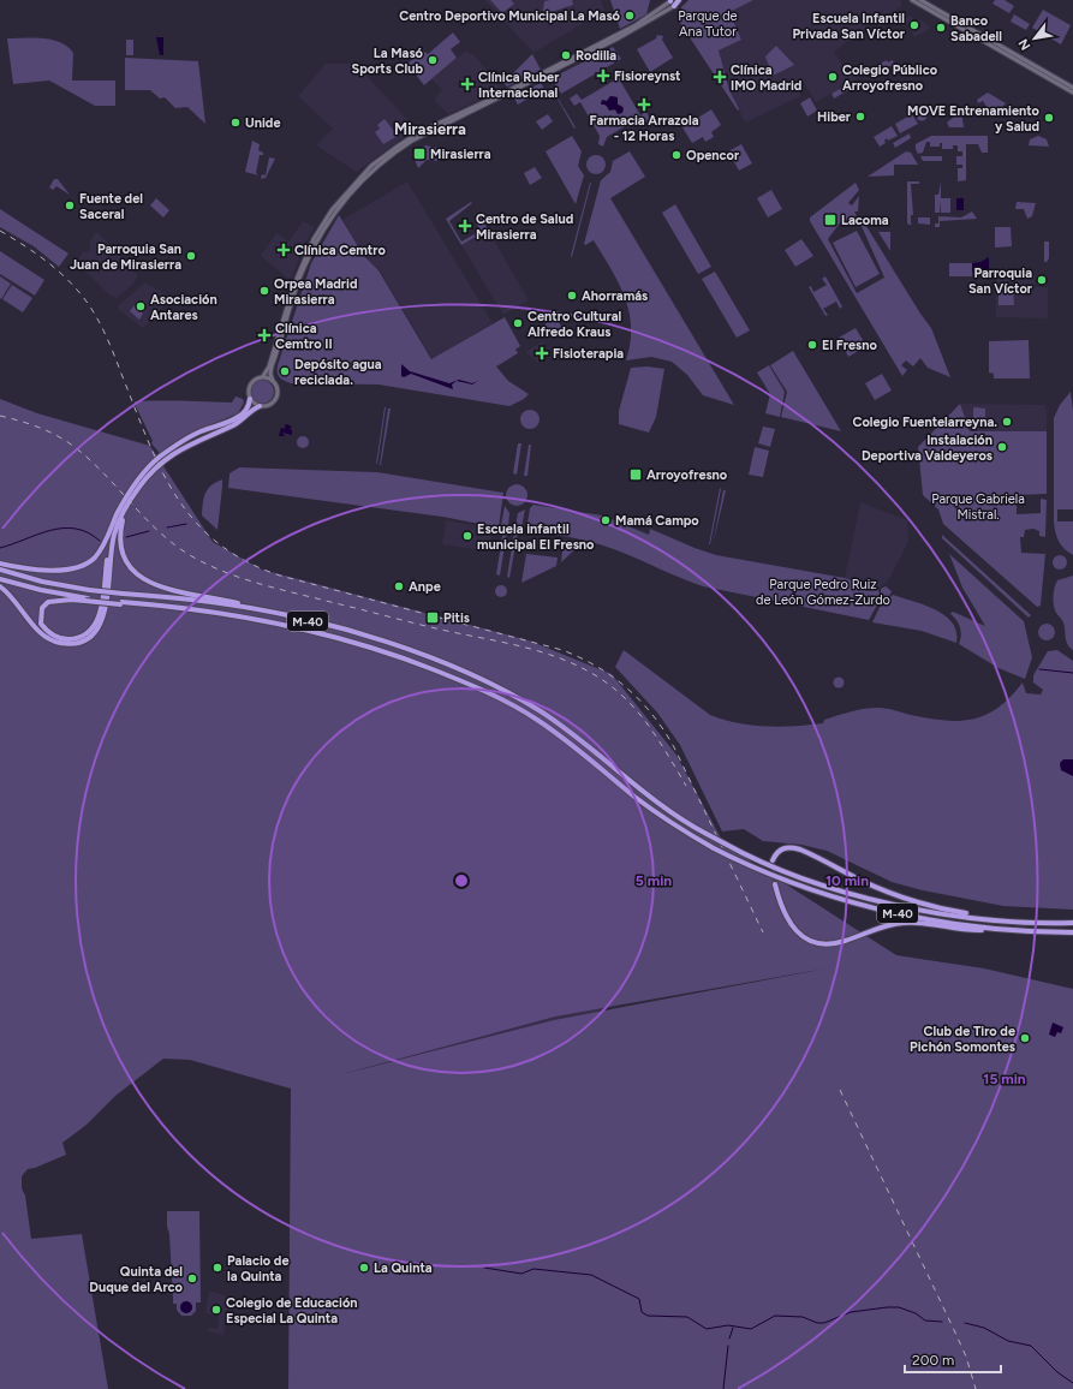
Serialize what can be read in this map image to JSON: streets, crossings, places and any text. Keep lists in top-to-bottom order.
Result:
{
  "streets": {
    "highway": ["M-40"]
  },
  "districts": ["Mirasierra"],
  "parks": ["Parque de Ana Tutor", "Parque Gabriela Mistral.", "Parque Pedro Ruiz de León Gómez-Zurdo"],
  "places": {
    "other": [
      "Centro Deportivo Municipal La Masó",
      "Escuela Infantil Privada San Víctor",
      "Banco Sabadell",
      "Rodilla",
      "La Masó Sports Club",
      "Colegio Público Arroyofresno",
      "Hiber",
      "MOVE Entrenamiento y Salud",
      "Unide",
      "Opencor",
      "Fuente del Saceral",
      "Parroquia San Juan de Mirasierra",
      "Parroquia San Víctor",
      "Orpea Madrid Mirasierra",
      "Ahorramás",
      "Asociación Antares",
      "Centro Cultural Alfredo Kraus",
      "El Fresno",
      "Depósito agua reciclada.",
      "Colegio Fuentelarreyna.",
      "Instalación Deportiva Valdeyeros",
      "Mamá Campo",
      "Escuela infantil municipal El Fresno",
      "Anpe",
      "Club de Tiro de Pichón Somontes",
      "Palacio de la Quinta",
      "La Quinta",
      "Quinta del Duque del Arco",
      "Colegio de Educación Especial La Quinta"
    ],
    "health": [
      "Fisioreynst",
      "Clínica IMO Madrid",
      "Clínica Ruber Internacional",
      "Farmacia Arrazola - 12 Horas",
      "Centro de Salud Mirasierra",
      "Clínica Cemtro",
      "Clínica Cemtro II",
      "Fisioterapia"
    ],
    "transit": [
      "Mirasierra",
      "Lacoma",
      "Arroyofresno",
      "Pitis"
    ]
  },
  "scale_bar": "200 m",
  "north": "bottom left",
  "rings": ["5 min", "10 min", "15 min"]
}
